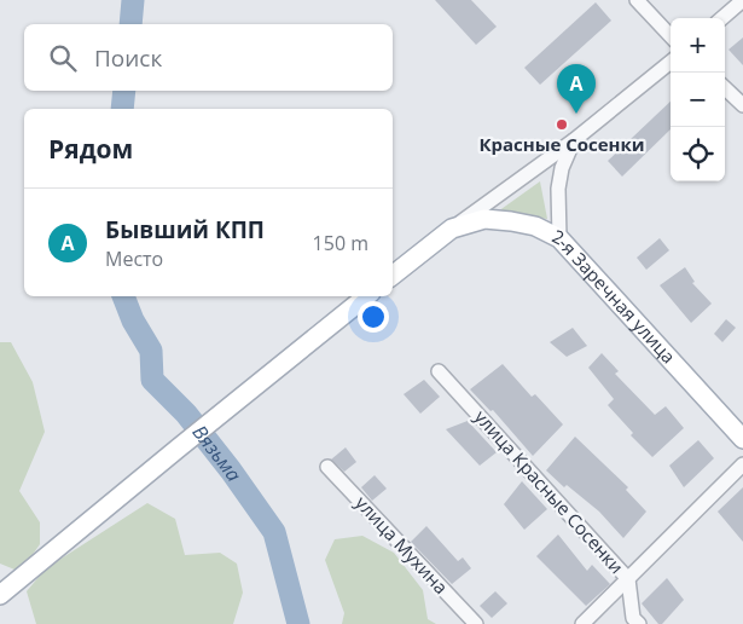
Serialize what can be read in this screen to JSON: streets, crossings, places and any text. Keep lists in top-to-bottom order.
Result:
{
  "streets": {
    "main road": ["2-я Заречная улица"],
    "street": ["улица Красные Сосенки", "улица Мухина"]
  },
  "water": ["Вязьма"],
  "places": ["Красные Сосенки"],
  "page": {
    "map_buttons": ["+", "−"],
    "search": "Поиск",
    "pins": "A",
    "heading": "Рядом",
    "list": [
      {
        "mark": "A",
        "name": "Бывший КПП",
        "note": "Место",
        "value": "150 m"
      }
    ]
  }
}
